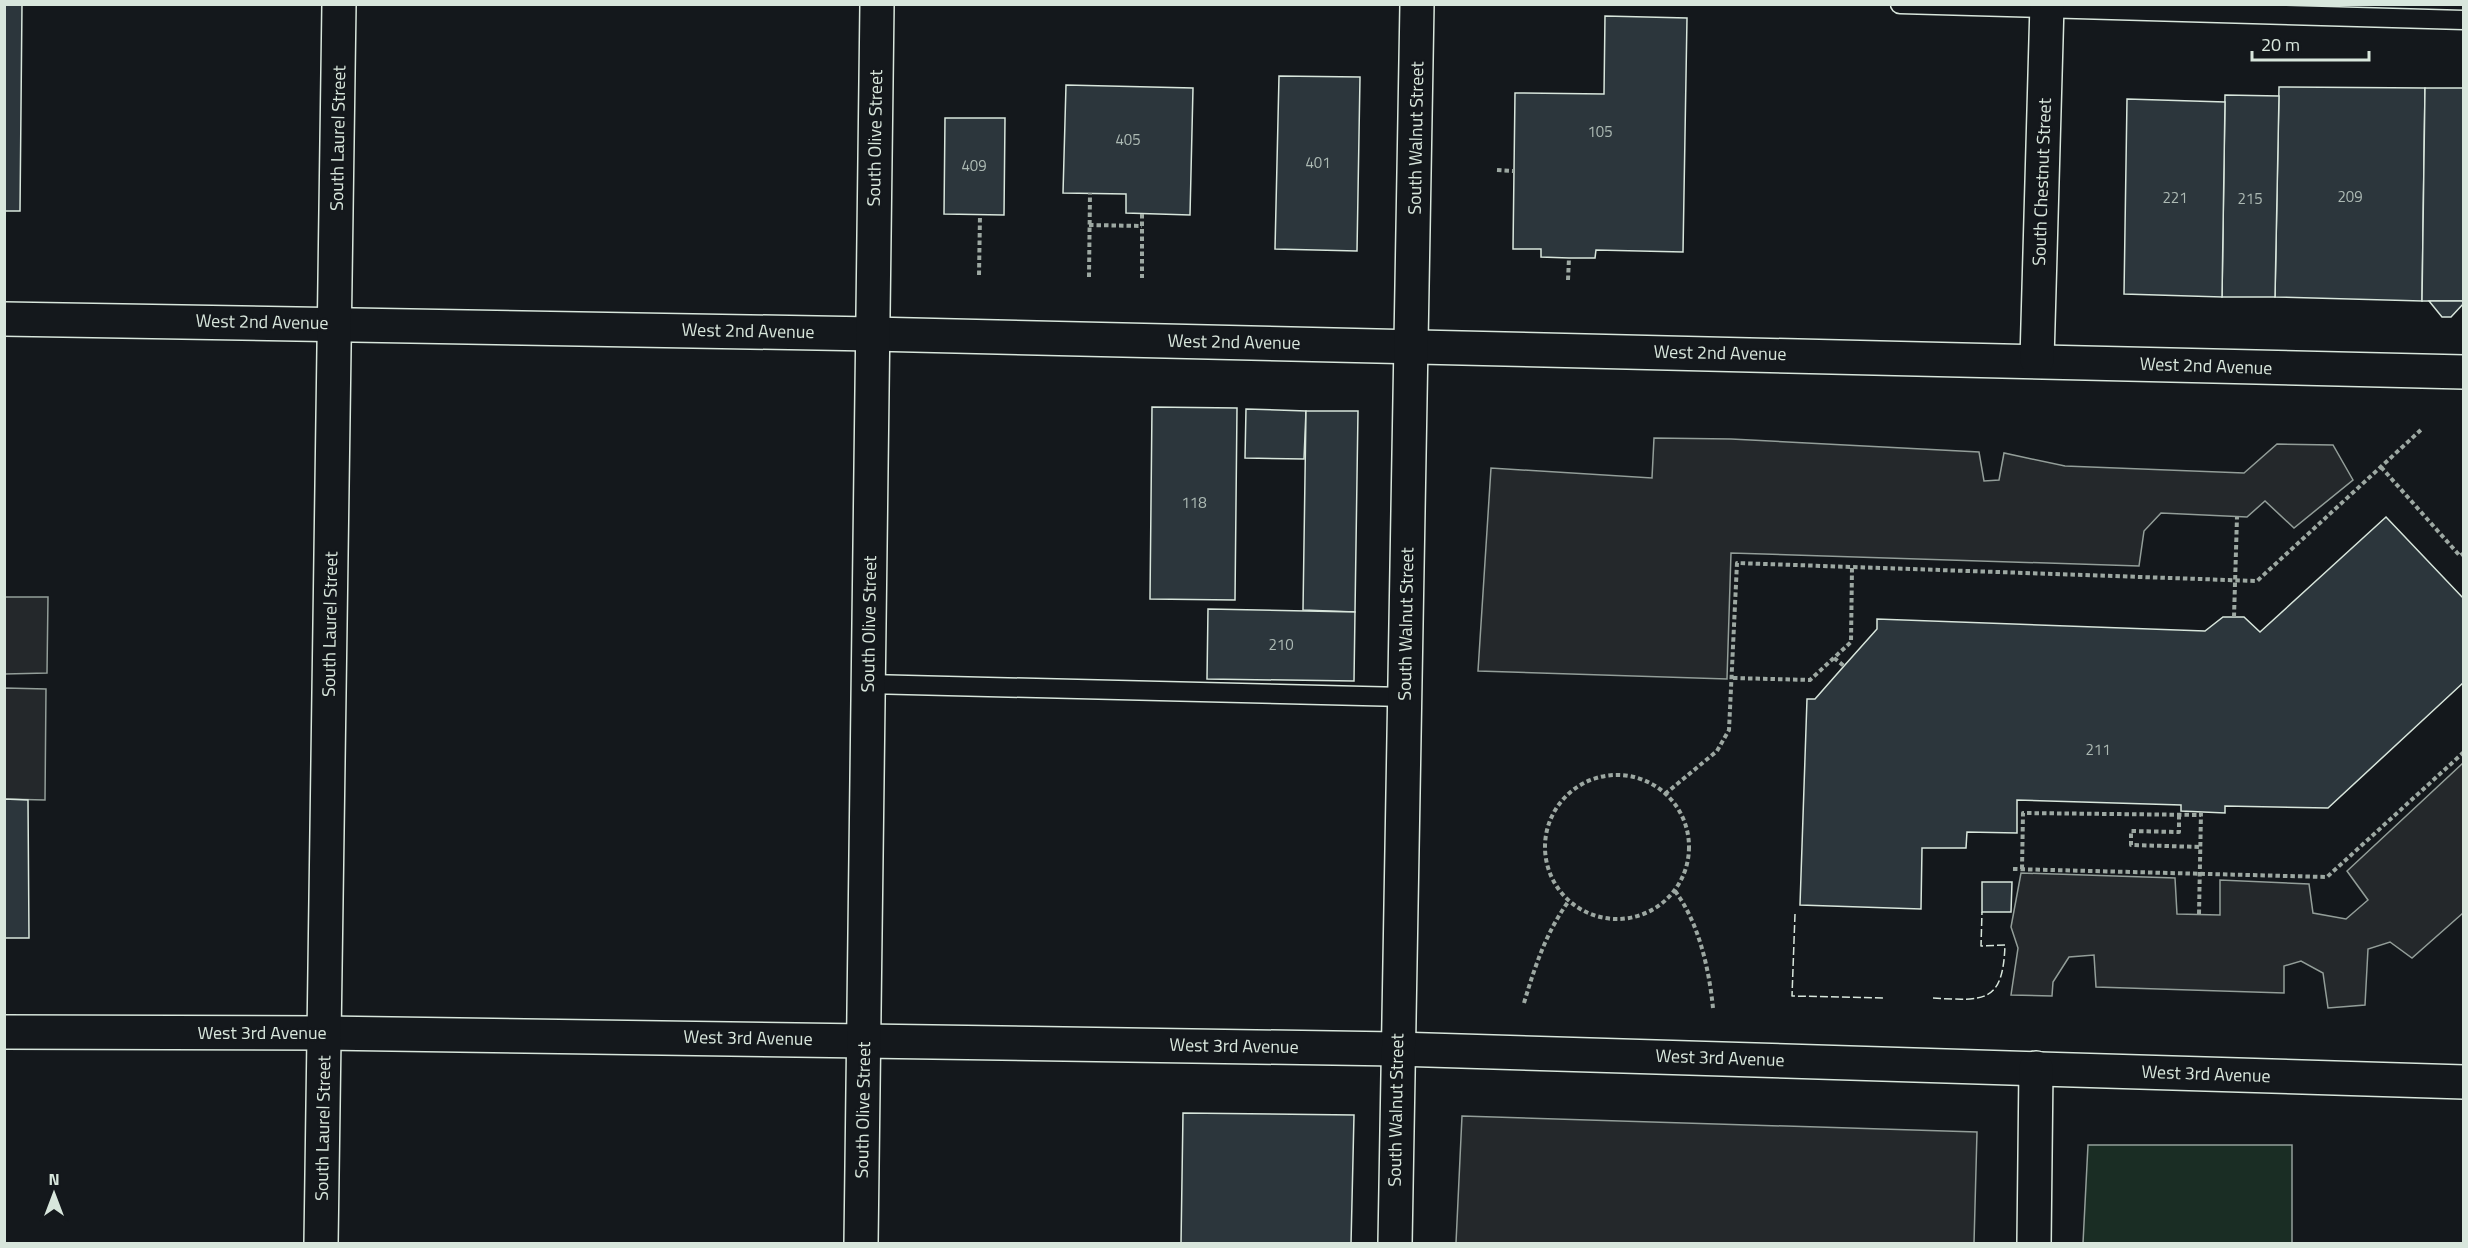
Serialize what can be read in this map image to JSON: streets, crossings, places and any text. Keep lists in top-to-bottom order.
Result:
{
  "streets": {
    "street": [
      "South Laurel Street",
      "South Olive Street",
      "South Walnut Street",
      "South Chestnut Street",
      "West 2nd Avenue",
      "West 3rd Avenue"
    ]
  },
  "crossings": [
    ["South Laurel Street", "West 2nd Avenue"],
    ["South Laurel Street", "West 3rd Avenue"],
    ["South Olive Street", "West 2nd Avenue"],
    ["South Olive Street", "West 3rd Avenue"],
    ["South Walnut Street", "West 2nd Avenue"],
    ["South Walnut Street", "West 3rd Avenue"],
    ["South Chestnut Street", "West 2nd Avenue"]
  ],
  "house_numbers": [
    "105",
    "405",
    "401",
    "409",
    "209",
    "221",
    "215",
    "118",
    "210",
    "211"
  ],
  "scale_bar": "20 m",
  "north": "top"
}
